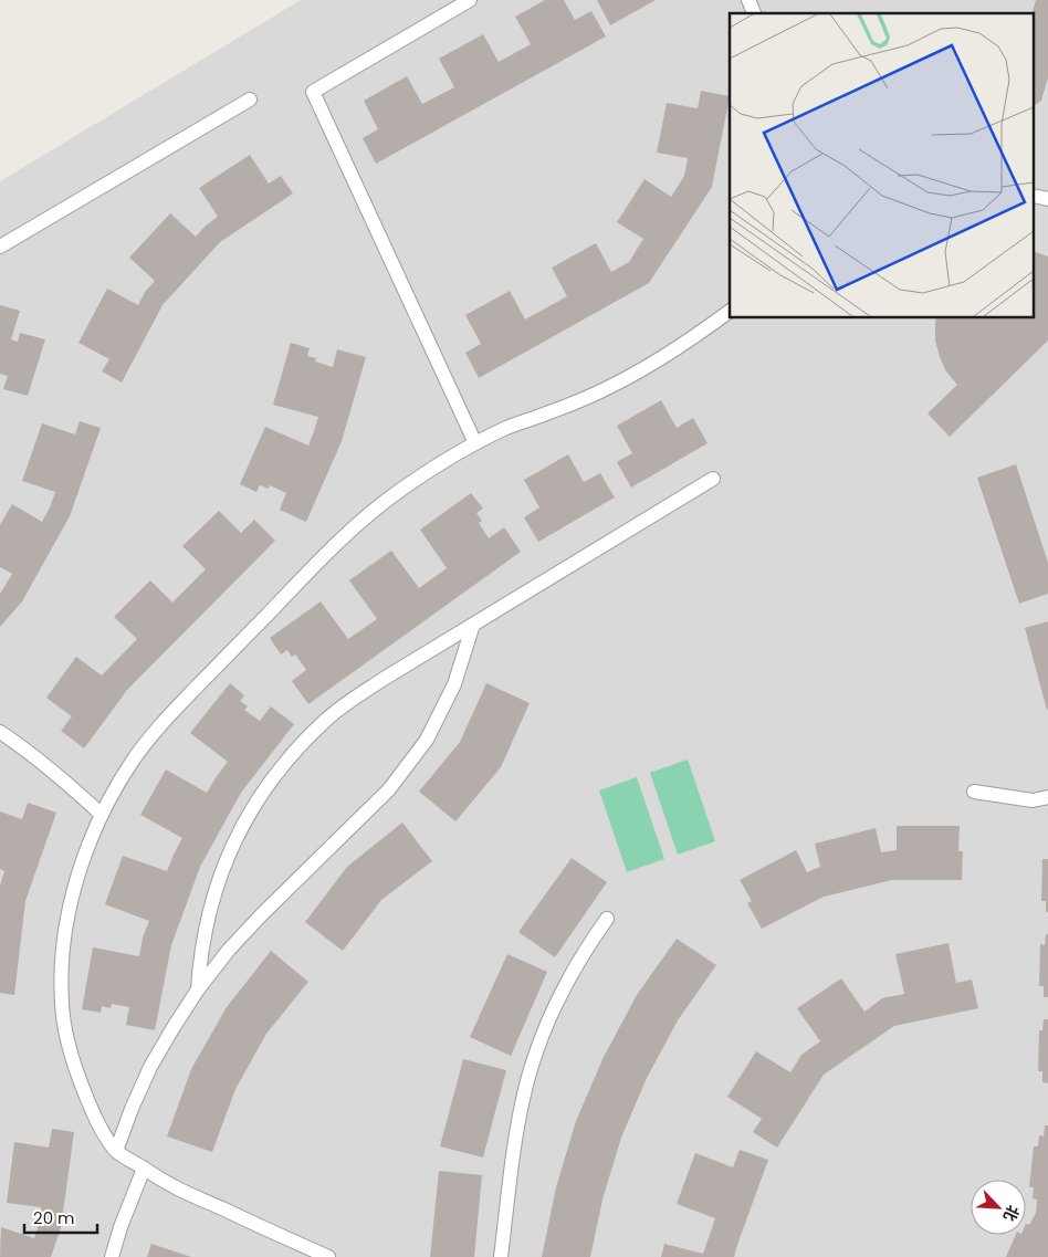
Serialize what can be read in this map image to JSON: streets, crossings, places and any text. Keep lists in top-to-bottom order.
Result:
{
  "scale_bar": "20 m",
  "north": "bottom right"
}
